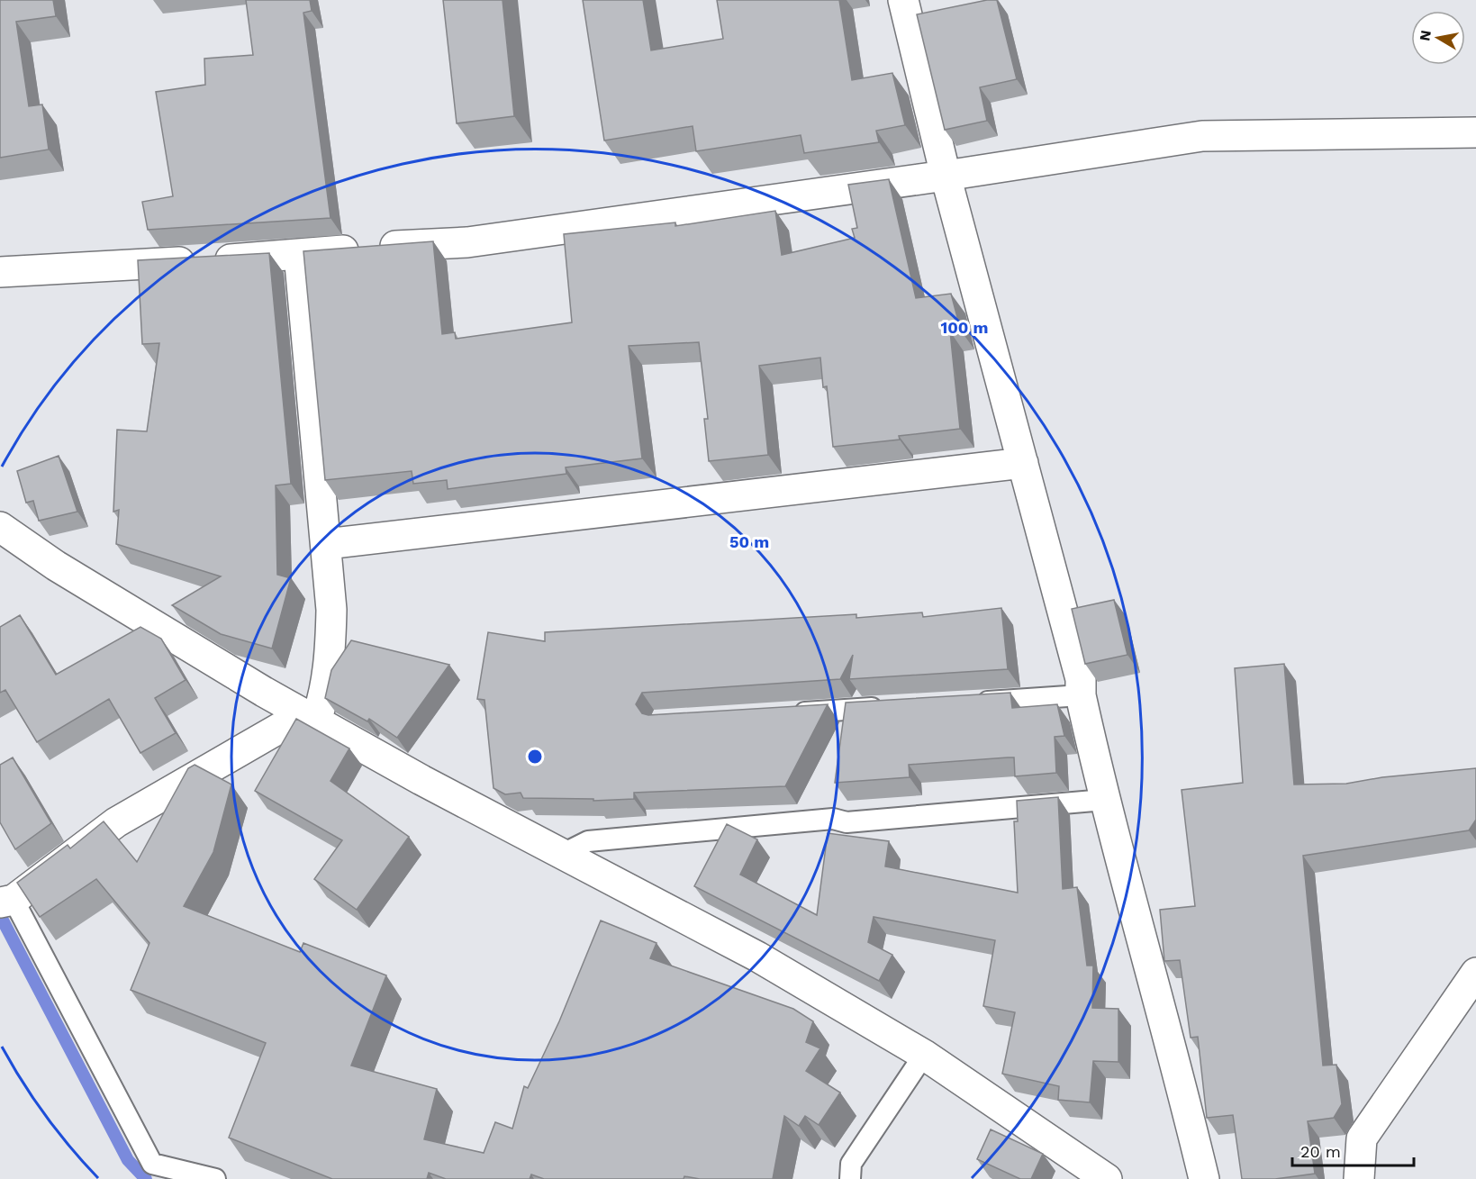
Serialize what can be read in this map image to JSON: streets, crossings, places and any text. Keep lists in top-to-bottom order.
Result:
{
  "scale_bar": "20 m",
  "north": "left",
  "rings": ["100 m", "50 m"]
}
